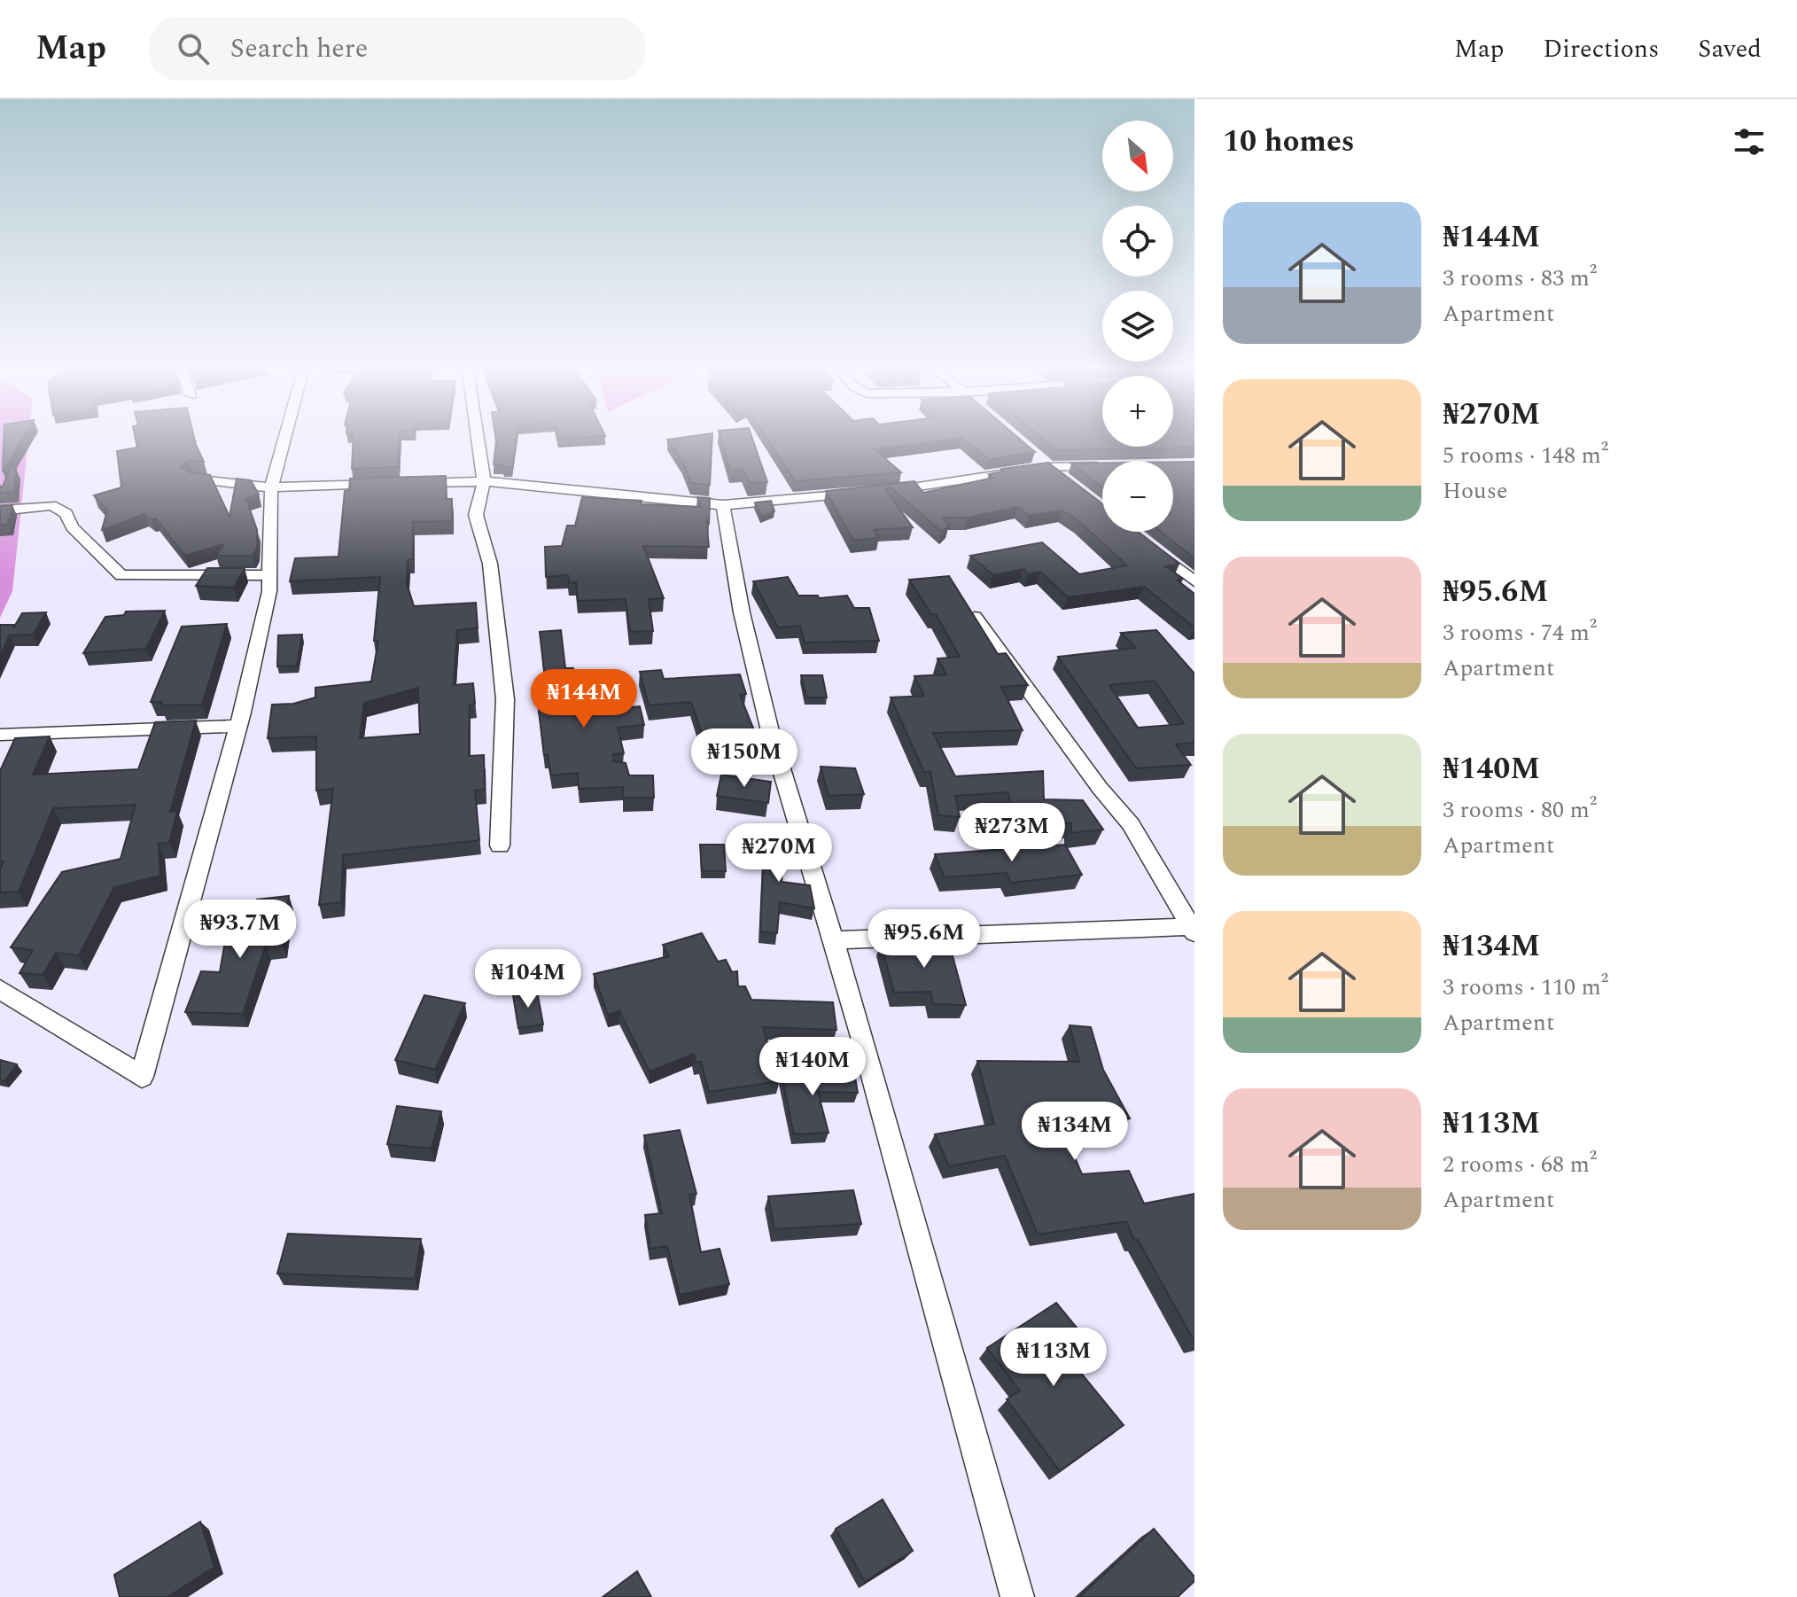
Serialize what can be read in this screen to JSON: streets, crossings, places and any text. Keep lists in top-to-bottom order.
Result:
{
  "north": "bottom right",
  "page": {
    "header": "Map",
    "search": "Search here",
    "nav": ["Map", "Directions", "Saved"],
    "heading": "10 homes",
    "map_buttons": ["+", "−"],
    "list": [
      {
        "name": "₦144M",
        "note": "3 rooms · 83 m² · Apartment"
      },
      {
        "name": "₦270M",
        "note": "5 rooms · 148 m² · House"
      },
      {
        "name": "₦95.6M",
        "note": "3 rooms · 74 m² · Apartment"
      },
      {
        "name": "₦140M",
        "note": "3 rooms · 80 m² · Apartment"
      },
      {
        "name": "₦134M",
        "note": "3 rooms · 110 m² · Apartment"
      },
      {
        "name": "₦113M",
        "note": "2 rooms · 68 m² · Apartment"
      }
    ],
    "price": [
      "₦144M",
      "₦150M",
      "₦273M",
      "₦270M",
      "₦93.7M",
      "₦95.6M",
      "₦104M",
      "₦140M",
      "₦134M",
      "₦113M"
    ]
  }
}
